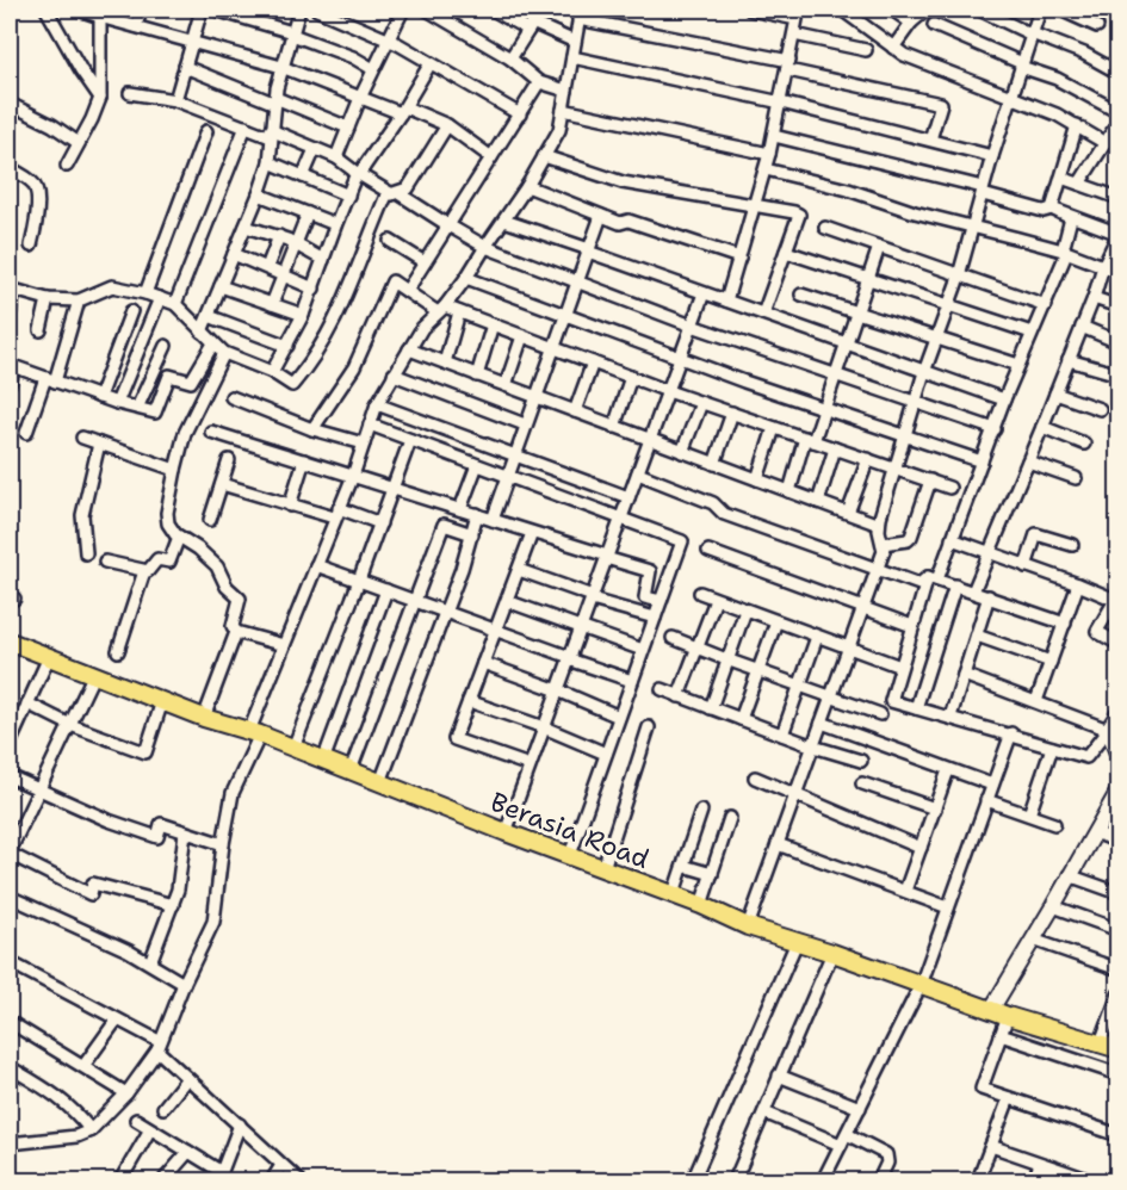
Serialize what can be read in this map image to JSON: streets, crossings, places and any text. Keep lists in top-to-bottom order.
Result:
{
  "streets": {
    "main road": ["Berasia Road"]
  }
}
